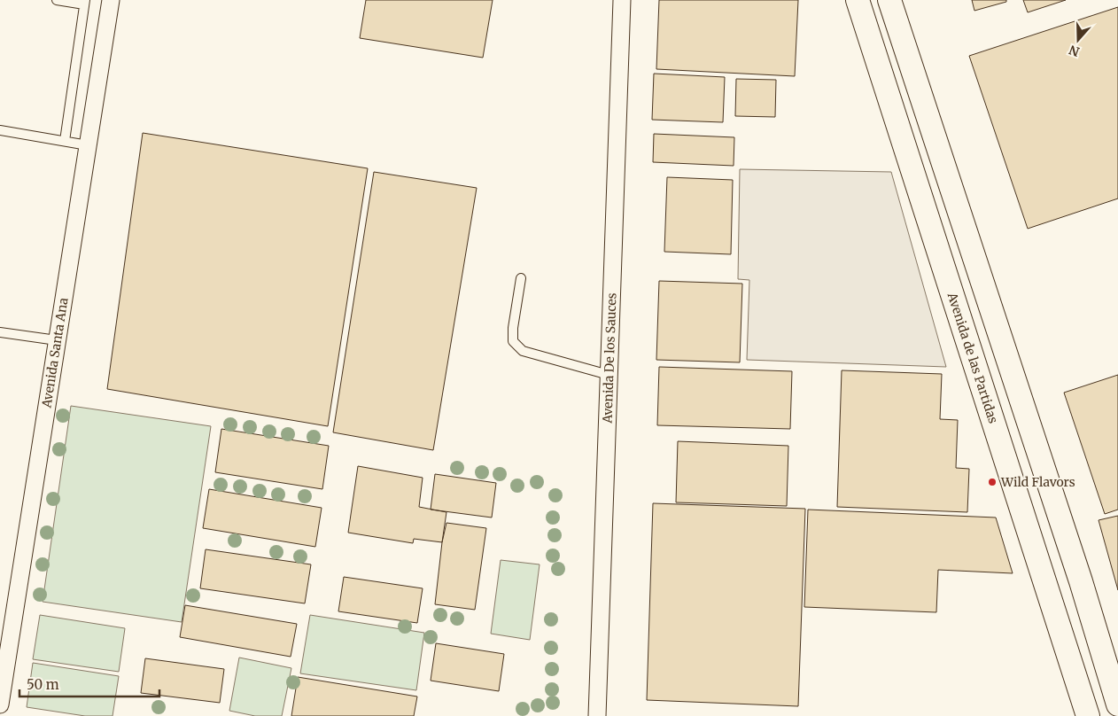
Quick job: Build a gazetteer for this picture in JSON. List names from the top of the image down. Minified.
{"streets":{"main road":["Avenida de las Partidas"],"street":["Avenida Santa Ana","Avenida De los Sauces"]},"places":["Wild Flavors"],"scale_bar":"50 m","north":"bottom"}
